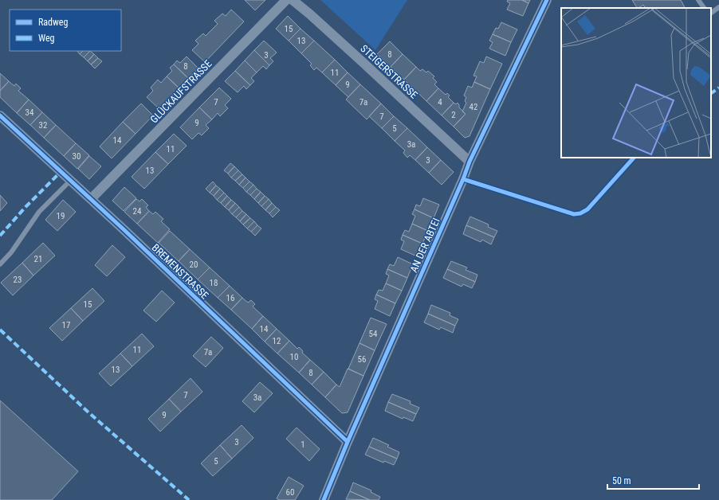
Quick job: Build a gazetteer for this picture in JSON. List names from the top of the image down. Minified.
{"streets":{"street":["STEIGERSTRASSE","GLÜCKAUFSTRASSE","AN DER ABTEI","BREMENSTRASSE"]},"crossings":[["STEIGERSTRASSE","AN DER ABTEI"],["GLÜCKAUFSTRASSE","BREMENSTRASSE"],["AN DER ABTEI","BREMENSTRASSE"]],"house_numbers":["15","13","8","3","8","11","9","7","7a","4","42","34","2","7","9","32","5","14","3a","11","30","3","13","24","19","21","20","23","18","16","15","17","14","54","12","11","7a","10","56","13","8","7","3a","9","3","1","5","60"],"legend":["Radweg","Weg"],"scale_bar":"50 m"}
